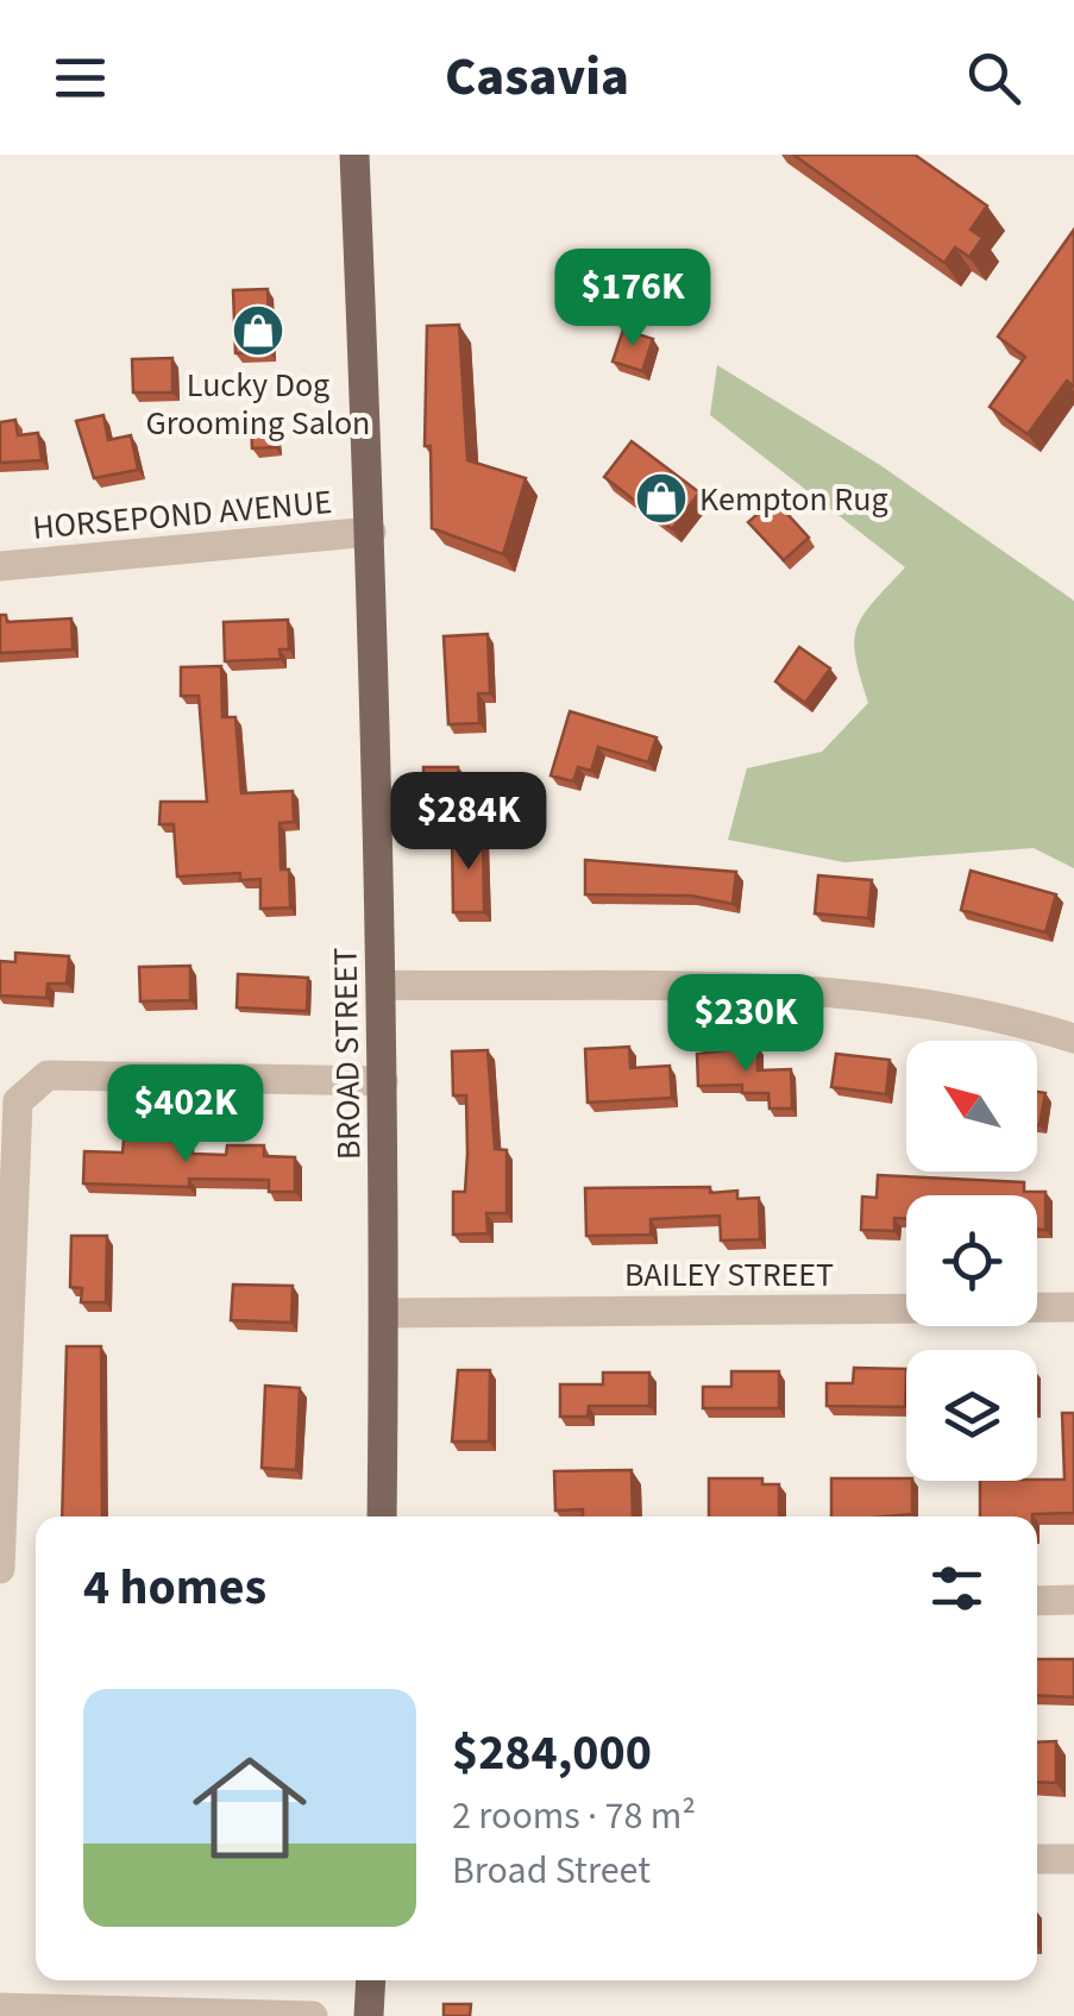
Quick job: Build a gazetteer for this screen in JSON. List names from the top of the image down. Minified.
{"streets":{"main road":["BROAD STREET"],"street":["HORSEPOND AVENUE","BAILEY STREET"]},"crossings":[["HORSEPOND AVENUE","BROAD STREET"],["BROAD STREET","BAILEY STREET"]],"places":{"shop":["Lucky Dog Grooming Salon","Kempton Rug"]},"north":"top left","page":{"header":"Casavia","price":["$176K","$284K","$230K","$402K"],"heading":"4 homes","list":[{"name":"$284,000","note":"2 rooms · 78 m² · Broad Street"}]}}
